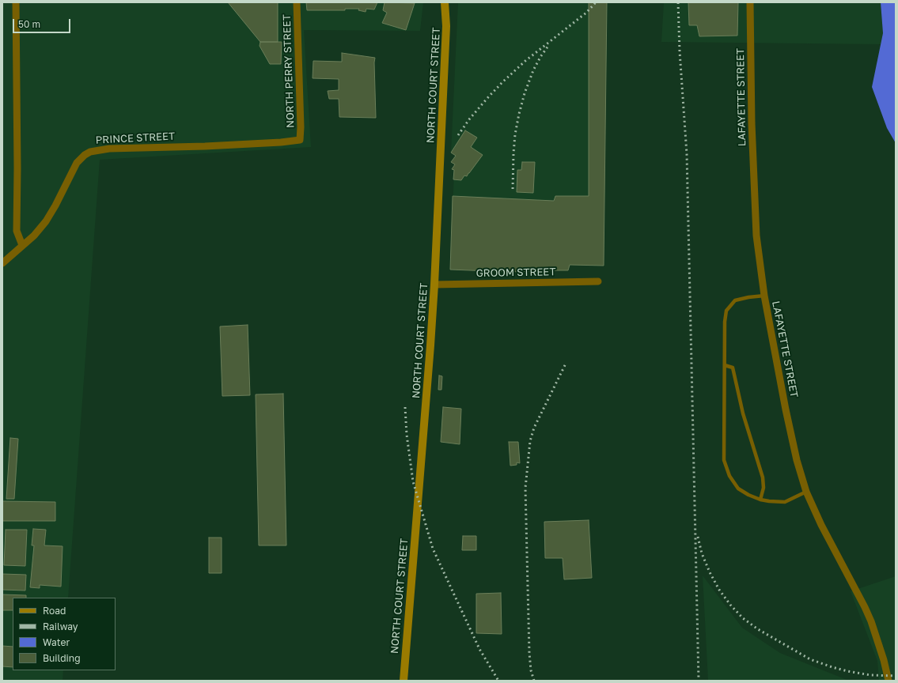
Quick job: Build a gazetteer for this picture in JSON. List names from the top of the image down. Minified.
{"streets":{"main road":["NORTH COURT STREET"],"street":["NORTH PERRY STREET","LAFAYETTE STREET","PRINCE STREET","GROOM STREET"]},"crossings":[["NORTH PERRY STREET","PRINCE STREET"],["NORTH COURT STREET","GROOM STREET"]],"legend":["Road","Railway","Water","Building"],"scale_bar":"50 m"}
